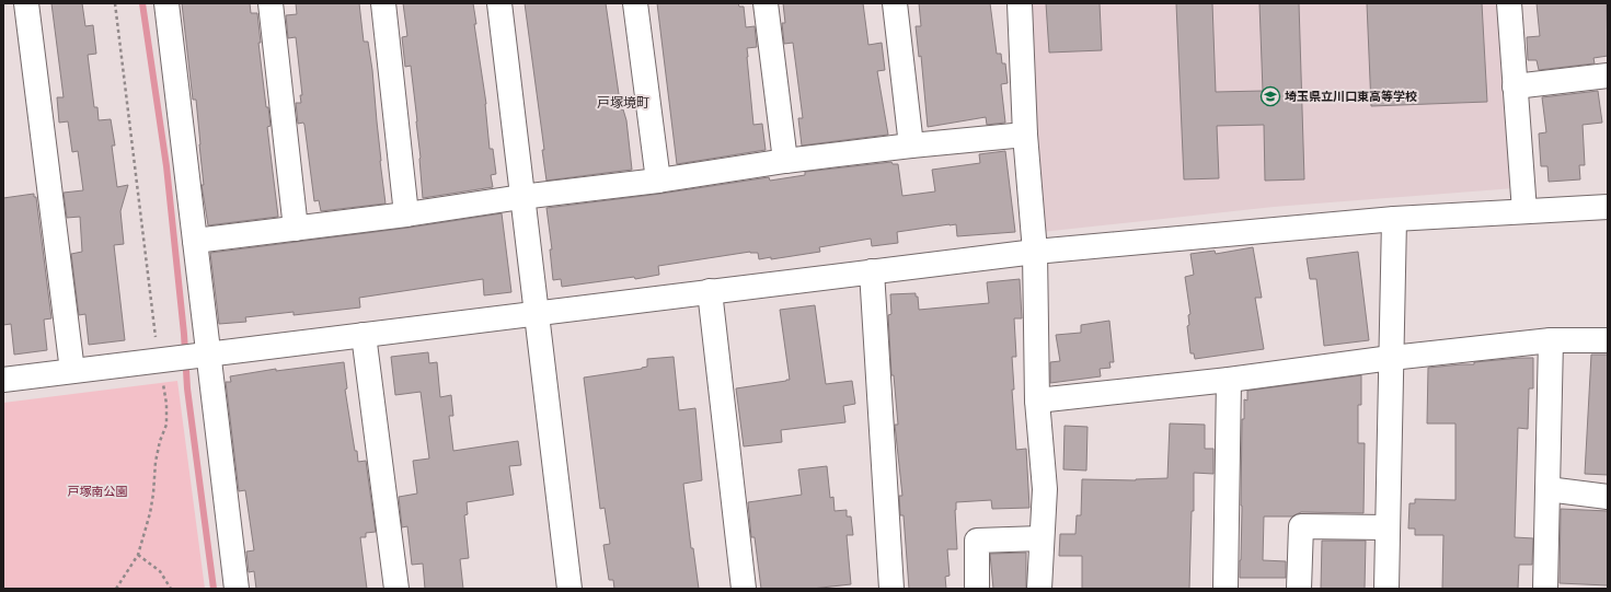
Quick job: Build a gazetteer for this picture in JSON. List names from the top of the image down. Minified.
{"districts":["戸塚境町"],"parks":["戸塚南公園"],"places":{"school or university":["埼玉県立川口東高等学校"]}}
